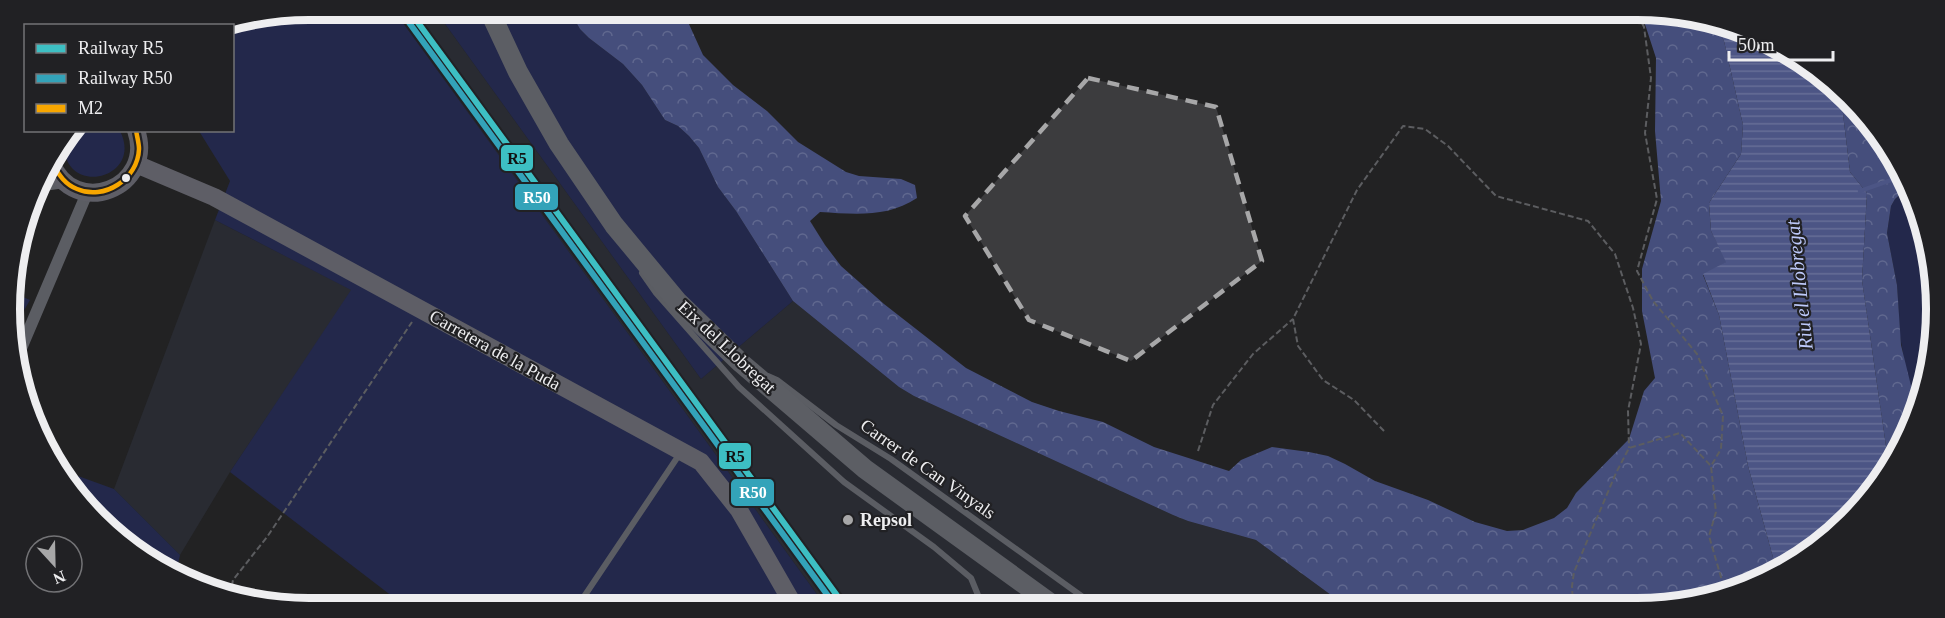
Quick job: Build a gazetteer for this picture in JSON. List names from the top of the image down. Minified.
{"streets":{"main road":["Eix del Llobregat"],"street":["Carretera de la Puda"],"lane":["Carrer de Can Vinyals"]},"crossings":[["Eix del Llobregat","Carrer de Can Vinyals"]],"water":["Riu el Llobregat"],"places":["Repsol"],"lines":["rail line R5","rail line R50","transit line M2"],"legend":["Railway R5","Railway R50","M2"],"scale_bar":"50 m","north":"bottom"}
